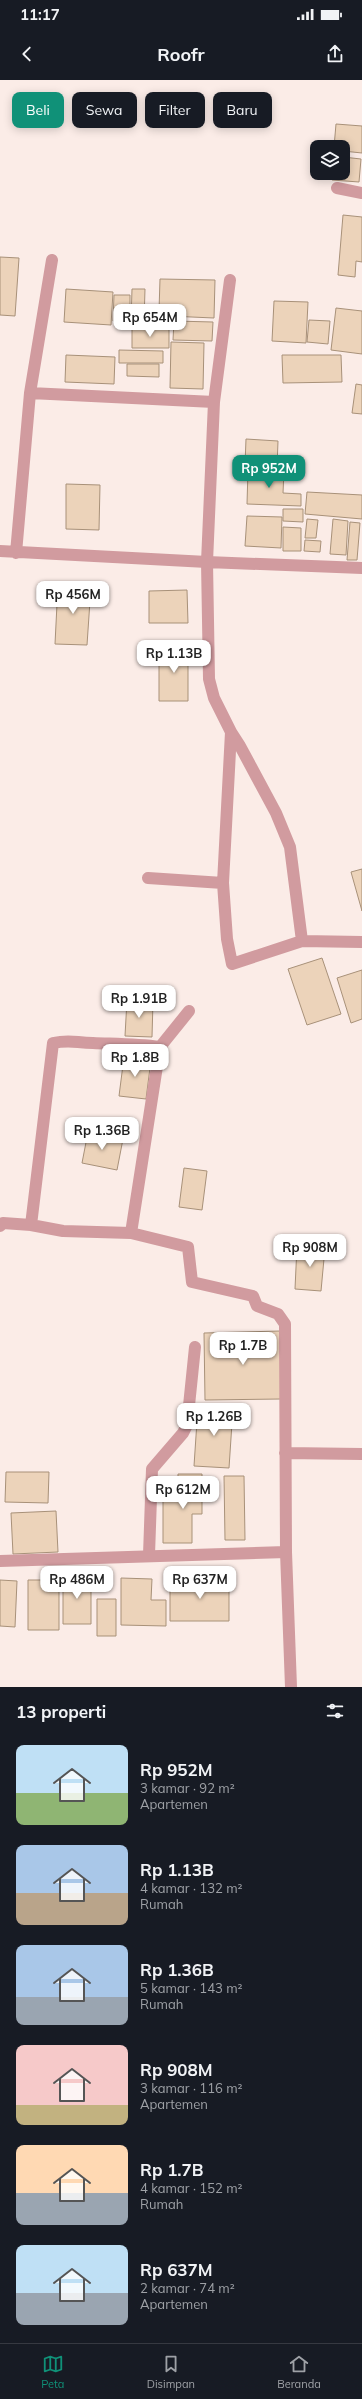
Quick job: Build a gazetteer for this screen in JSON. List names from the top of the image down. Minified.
{"page":{"status":"11:17","header":"Roofr","chip":["Beli","Sewa","Filter","Baru"],"price":["Rp 654M","Rp 952M","Rp 456M","Rp 1.13B","Rp 1.91B","Rp 1.8B","Rp 1.36B","Rp 908M","Rp 1.7B","Rp 1.26B","Rp 612M","Rp 486M","Rp 637M"],"heading":"13 properti","list":[{"name":"Rp 952M","note":"3 kamar · 92 m² · Apartemen"},{"name":"Rp 1.13B","note":"4 kamar · 132 m² · Rumah"},{"name":"Rp 1.36B","note":"5 kamar · 143 m² · Rumah"},{"name":"Rp 908M","note":"3 kamar · 116 m² · Apartemen"},{"name":"Rp 1.7B","note":"4 kamar · 152 m² · Rumah"},{"name":"Rp 637M","note":"2 kamar · 74 m² · Apartemen"}],"tabs":["Peta","Disimpan","Beranda"]}}
